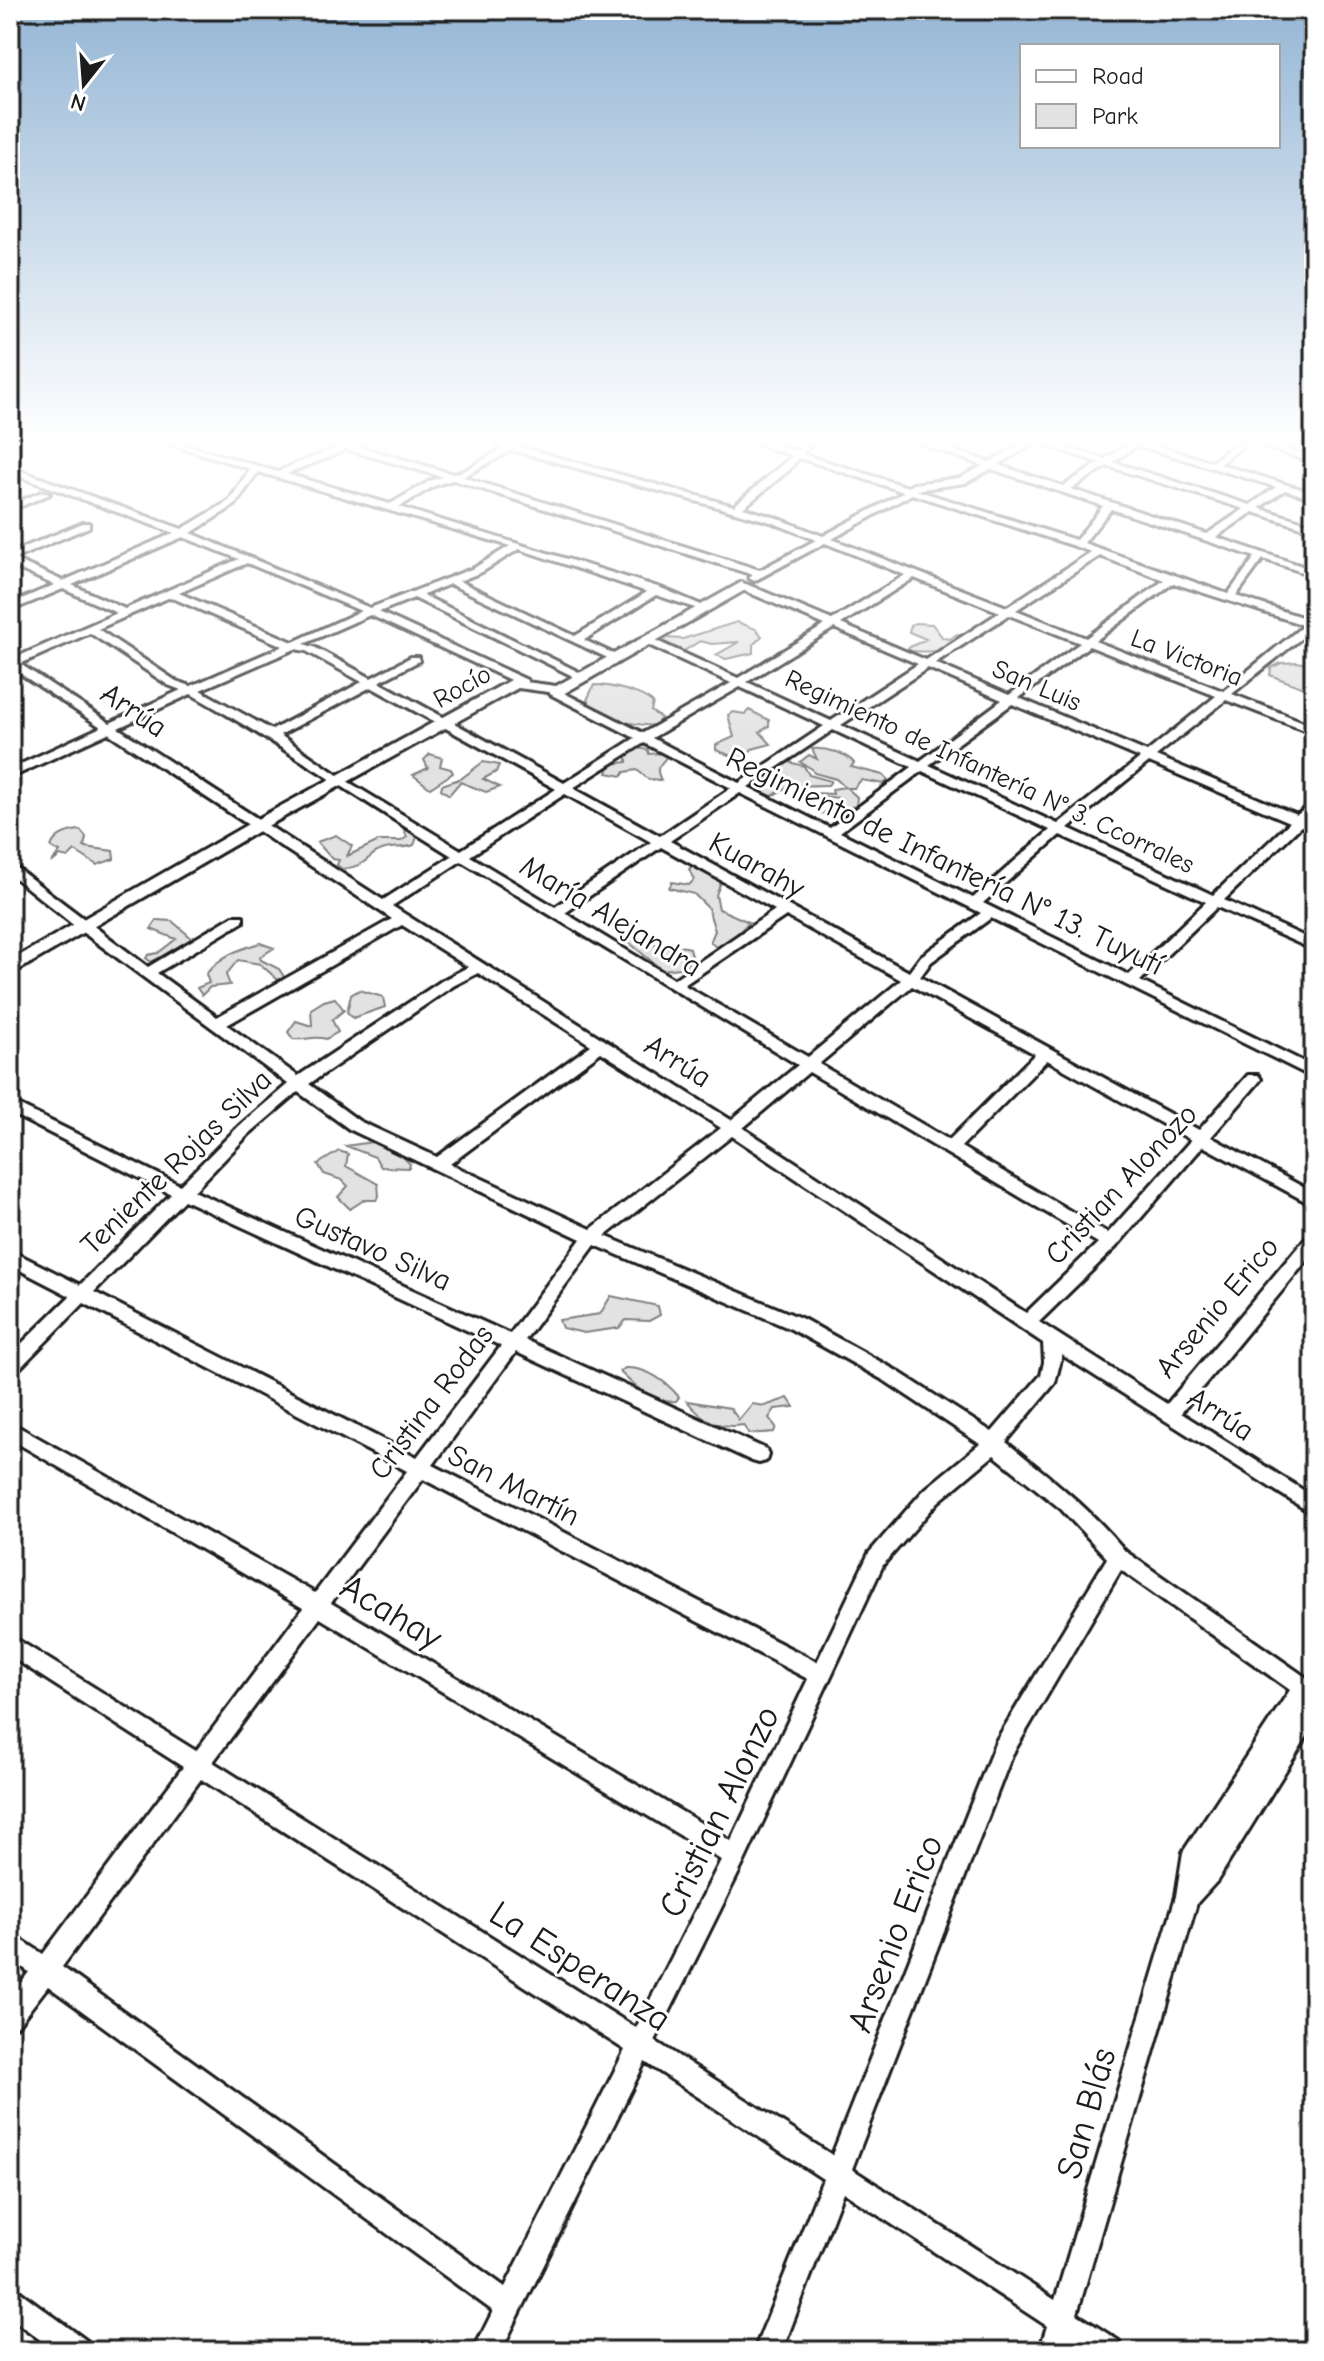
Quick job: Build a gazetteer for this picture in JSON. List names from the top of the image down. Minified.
{"streets":{"main road":["Rocío"],"street":["La Victoria","San Luis","Arrúa","Regimiento de Infantería N° 3. Ccorrales","Regimiento de Infantería N° 13. Tuyutí","Kuarahy","María Alejandra","Teniente Rojas Silva","Cristian Alonozo","Gustavo Silva","Arsenio Erico","Cristina Rodas","San Martín","Acahay","Cristian Alonzo","La Esperanza","San Blás"]},"crossings":[["Rocío","Arrúa"],["Rocío","Regimiento de Infantería N° 13. Tuyutí"],["Rocío","Kuarahy"],["Rocío","María Alejandra"],["Arrúa","Teniente Rojas Silva"],["Arrúa","Cristian Alonozo"],["Arrúa","Arsenio Erico"],["Arrúa","Cristina Rodas"],["Arrúa","Cristian Alonzo"],["Regimiento de Infantería N° 13. Tuyutí","Cristina Rodas"],["Kuarahy","Cristian Alonozo"],["Kuarahy","Cristina Rodas"],["María Alejandra","Cristian Alonozo"],["María Alejandra","Cristina Rodas"],["Teniente Rojas Silva","Gustavo Silva"],["Teniente Rojas Silva","San Martín"],["Gustavo Silva","Cristina Rodas"],["Arsenio Erico","La Esperanza"],["Cristina Rodas","San Martín"],["Cristina Rodas","Acahay"],["Cristina Rodas","La Esperanza"],["San Martín","Cristian Alonzo"],["Acahay","Cristian Alonzo"],["Cristian Alonzo","La Esperanza"],["La Esperanza","San Blás"]],"legend":["Road","Park"],"north":"bottom"}
